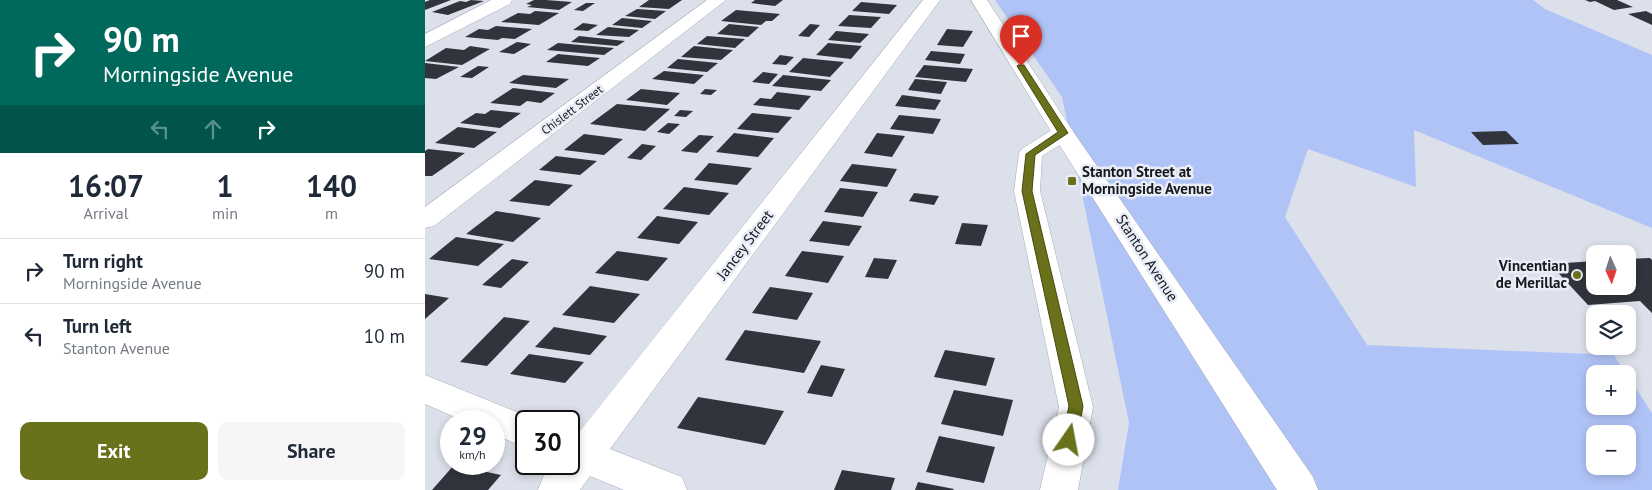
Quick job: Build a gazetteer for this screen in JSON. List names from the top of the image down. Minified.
{"streets":{"street":["Chislett Street","Jancey Street","Stanton Avenue"]},"places":{"transit":["Stanton Street at Morningside Avenue"],"other":["Vincentian de Merillac"]},"north":"bottom","page":{"turn":["90 m","Morningside Avenue"],"eta":["16:07","Arrival","1","min","140","m"],"list":[{"name":"Turn right","note":"Morningside Avenue","value":"90 m"},{"name":"Turn left","note":"Stanton Avenue","value":"10 m"}],"map_buttons":["+","−"],"speed":"29 km/h","limit":"30","buttons":["Exit","Share"]}}
